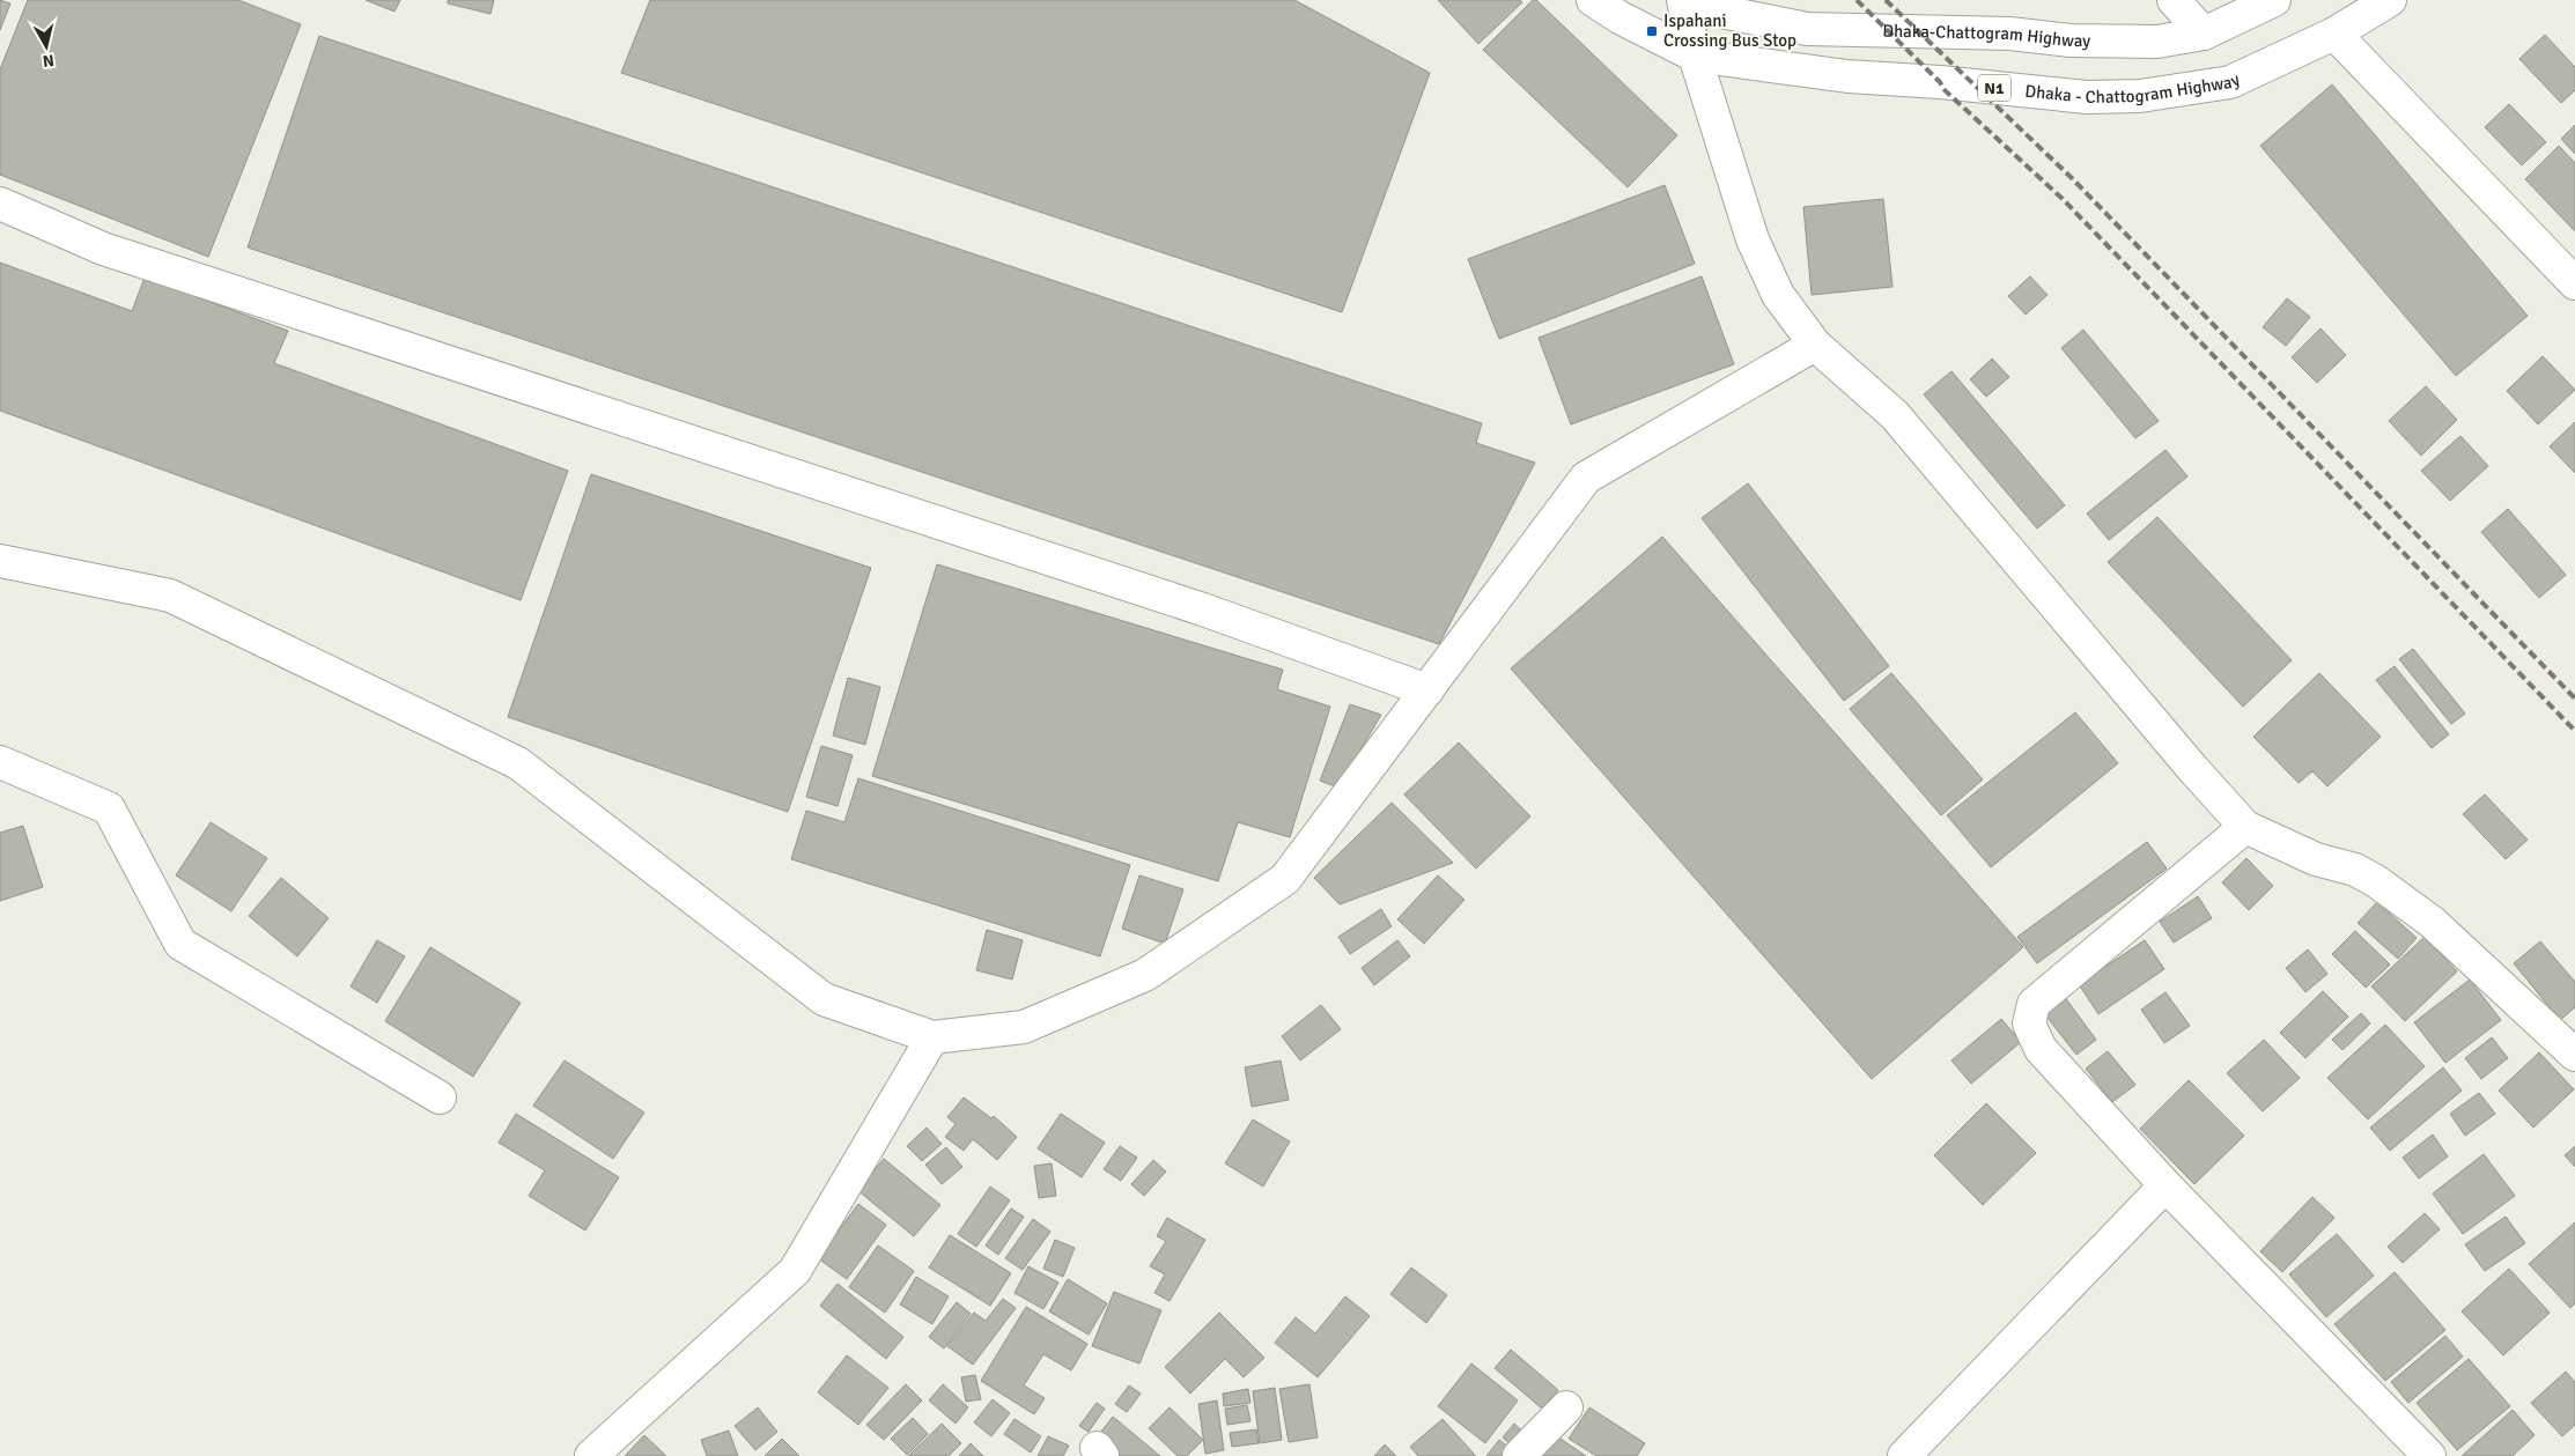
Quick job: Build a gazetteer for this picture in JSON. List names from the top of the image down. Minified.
{"streets":{"main road":["Dhaka-Chattogram Highway","Dhaka - Chattogram Highway","N1"]},"places":{"transit":["Ispahani Crossing Bus Stop"]},"north":"bottom"}
